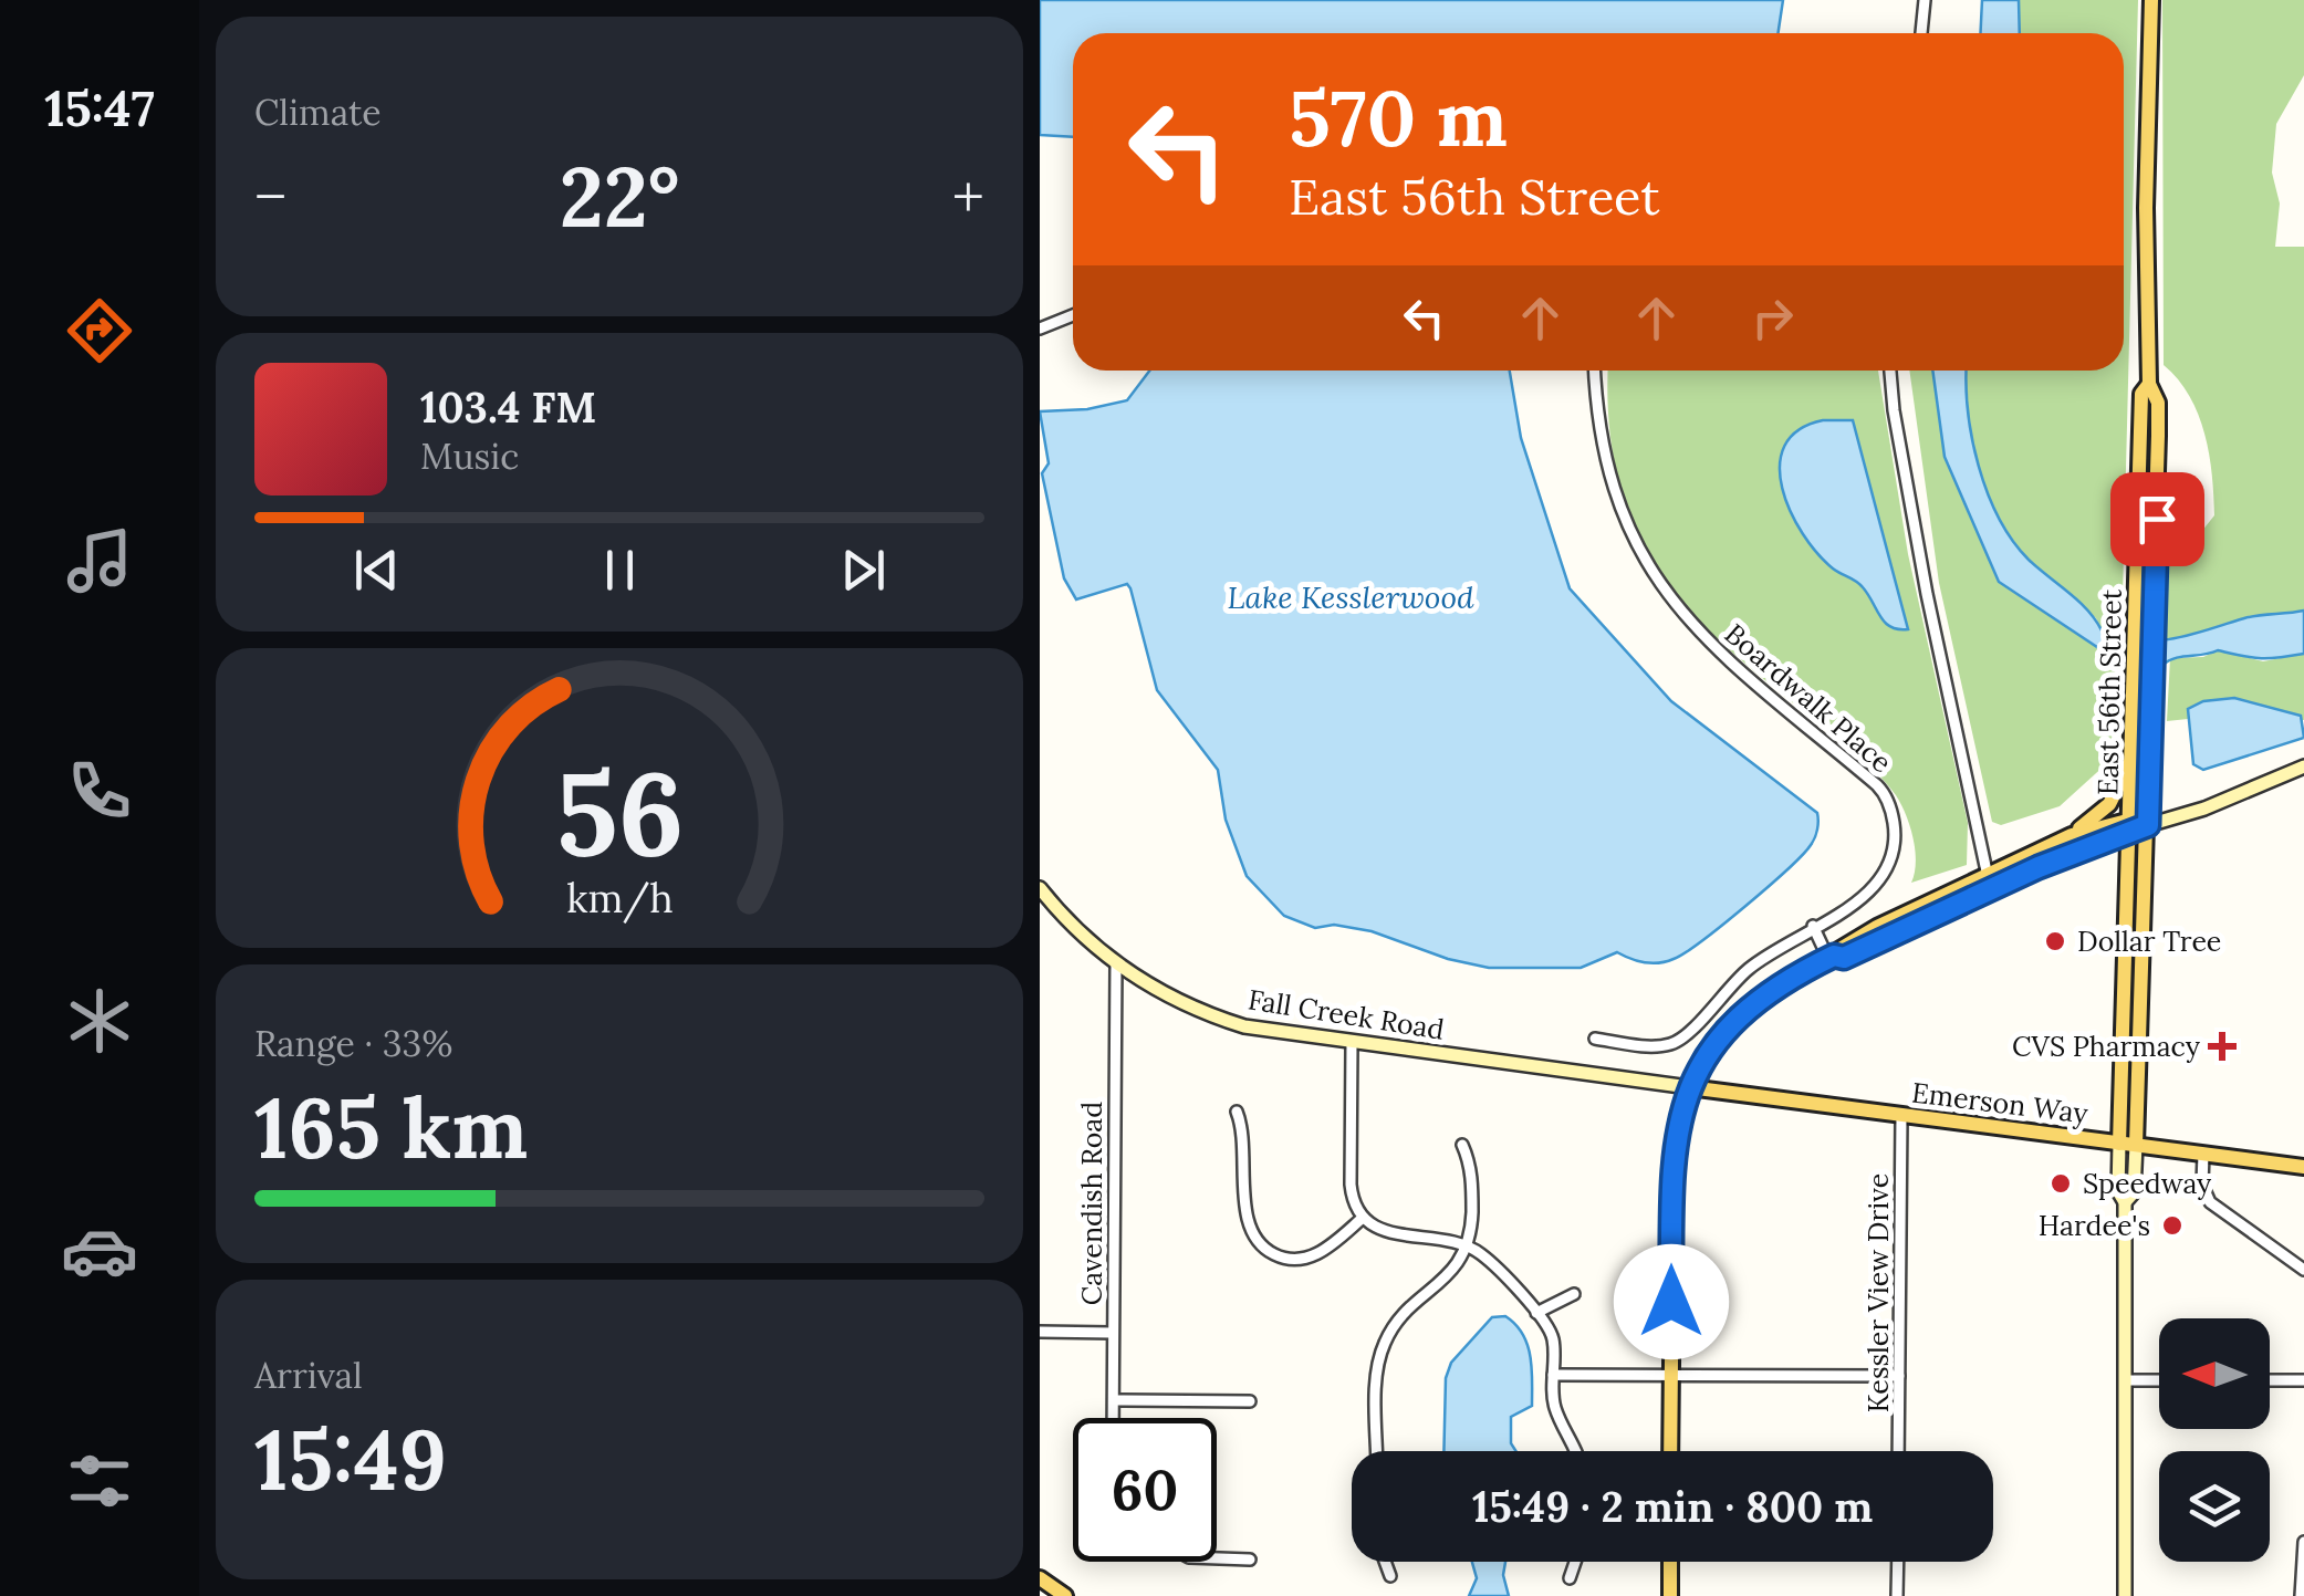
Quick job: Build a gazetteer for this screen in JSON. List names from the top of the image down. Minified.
{"streets":{"main road":["East 56th Street","Fall Creek Road","Emerson Way"],"street":["Boardwalk Place","Cavendish Road","Kessler View Drive"]},"crossings":[["East 56th Street","Emerson Way"],["Fall Creek Road","Emerson Way"],["Fall Creek Road","Cavendish Road"],["Emerson Way","Kessler View Drive"]],"water":["Lake Kesslerwood"],"places":{"other":["Dollar Tree","Speedway","Hardee's"],"health":["CVS Pharmacy"]},"north":"left","page":{"tabs":"15:47","tile":["Climate",["Range · 33%","165 km"],["Arrival","15:49"]],"turn":["570 m","East 56th Street"],"heat":["−","22°","+"],"song":["103.4 FM","Music"],"limit":"60","trip":"15:49 · 2 min · 800 m","gauge":["56","km/h"]}}
